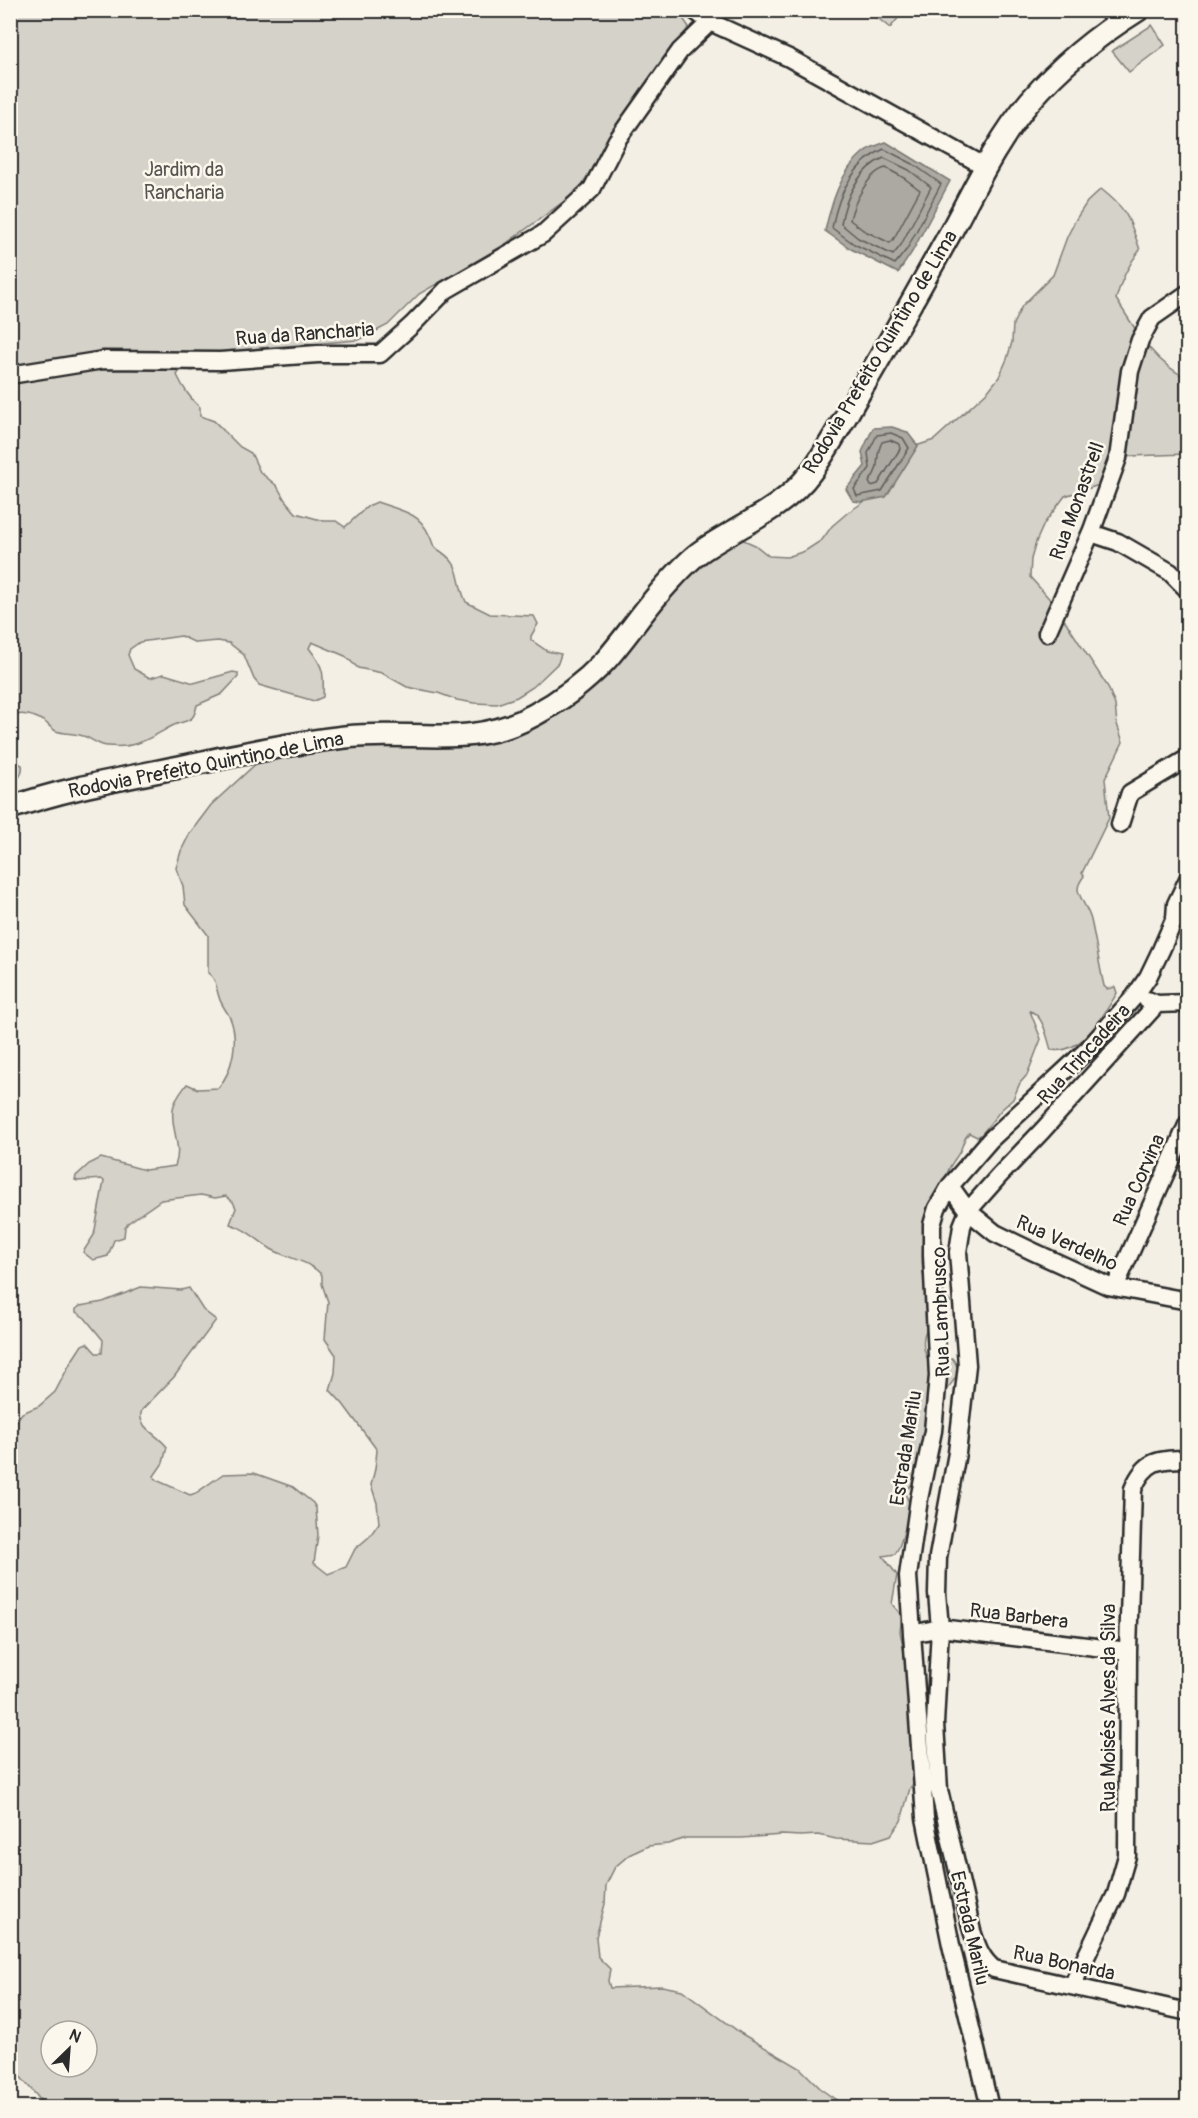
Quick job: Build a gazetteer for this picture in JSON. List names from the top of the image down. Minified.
{"streets":{"main road":["Rodovia Prefeito Quintino de Lima"],"street":["Rua da Rancharia","Rua Monastrell","Rua Trincadeira","Rua Corvina","Rua Verdelho","Rua Lambrusco","Estrada Marilu","Rua Barbera","Rua Moisés Alves da Silva","Rua Bonarda"]},"crossings":[["Rua Trincadeira","Rua Lambrusco"],["Rua Corvina","Rua Verdelho"],["Rua Verdelho","Rua Lambrusco"],["Rua Verdelho","Estrada Marilu"],["Rua Lambrusco","Rua Barbera"],["Rua Lambrusco","Rua Bonarda"],["Estrada Marilu","Rua Barbera"],["Rua Barbera","Rua Moisés Alves da Silva"],["Rua Barbera","Rua Bonarda"],["Rua Moisés Alves da Silva","Rua Bonarda"]],"parks":["Jardim da Rancharia"],"north":"top right"}
